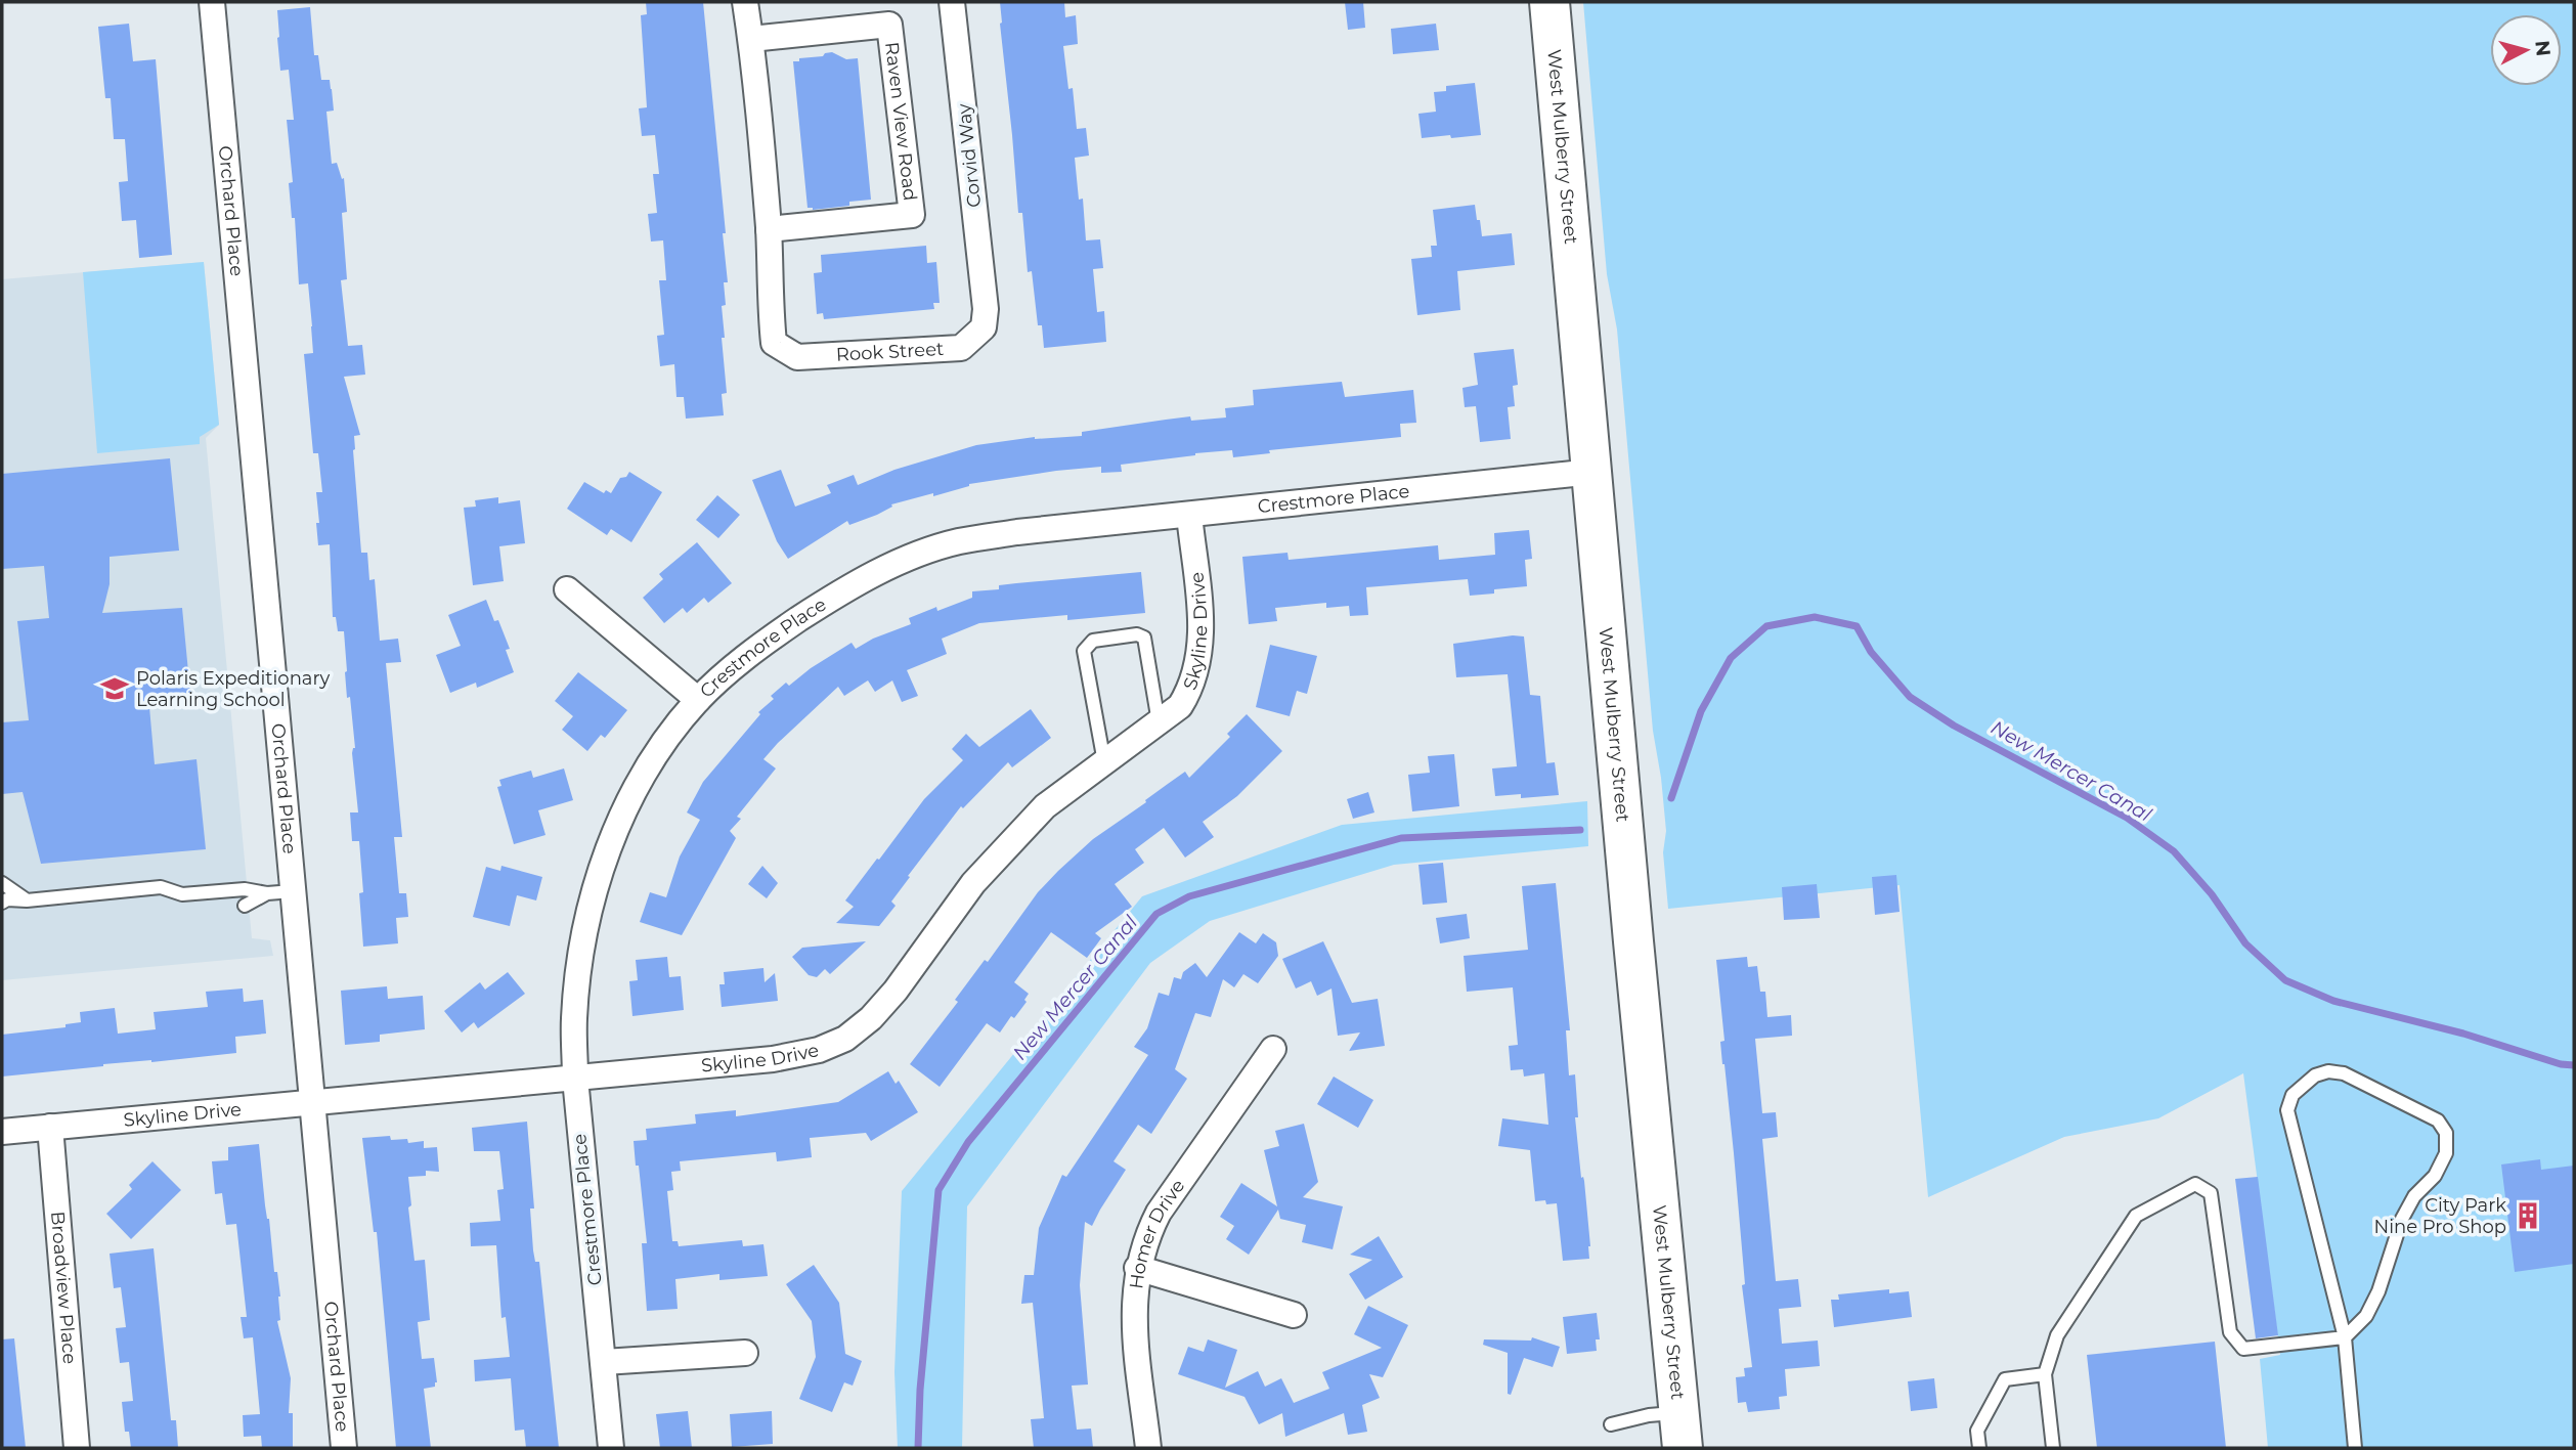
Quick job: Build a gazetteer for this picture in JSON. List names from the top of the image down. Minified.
{"streets":{"main road":["West Mulberry Street"],"street":["Raven View Road","Corvid Way","Orchard Place","Rook Street","Crestmore Place","Skyline Drive","Homer Drive","Broadview Place"]},"crossings":[["Raven View Road","Rook Street"],["West Mulberry Street","Crestmore Place"],["Corvid Way","Rook Street"],["Orchard Place","Skyline Drive"],["Crestmore Place","Skyline Drive"],["Skyline Drive","Broadview Place"]],"water":["New Mercer Canal"],"places":{"school or university":["Polaris Expeditionary Learning School"],"building":["City Park Nine Pro Shop"]},"north":"right"}
